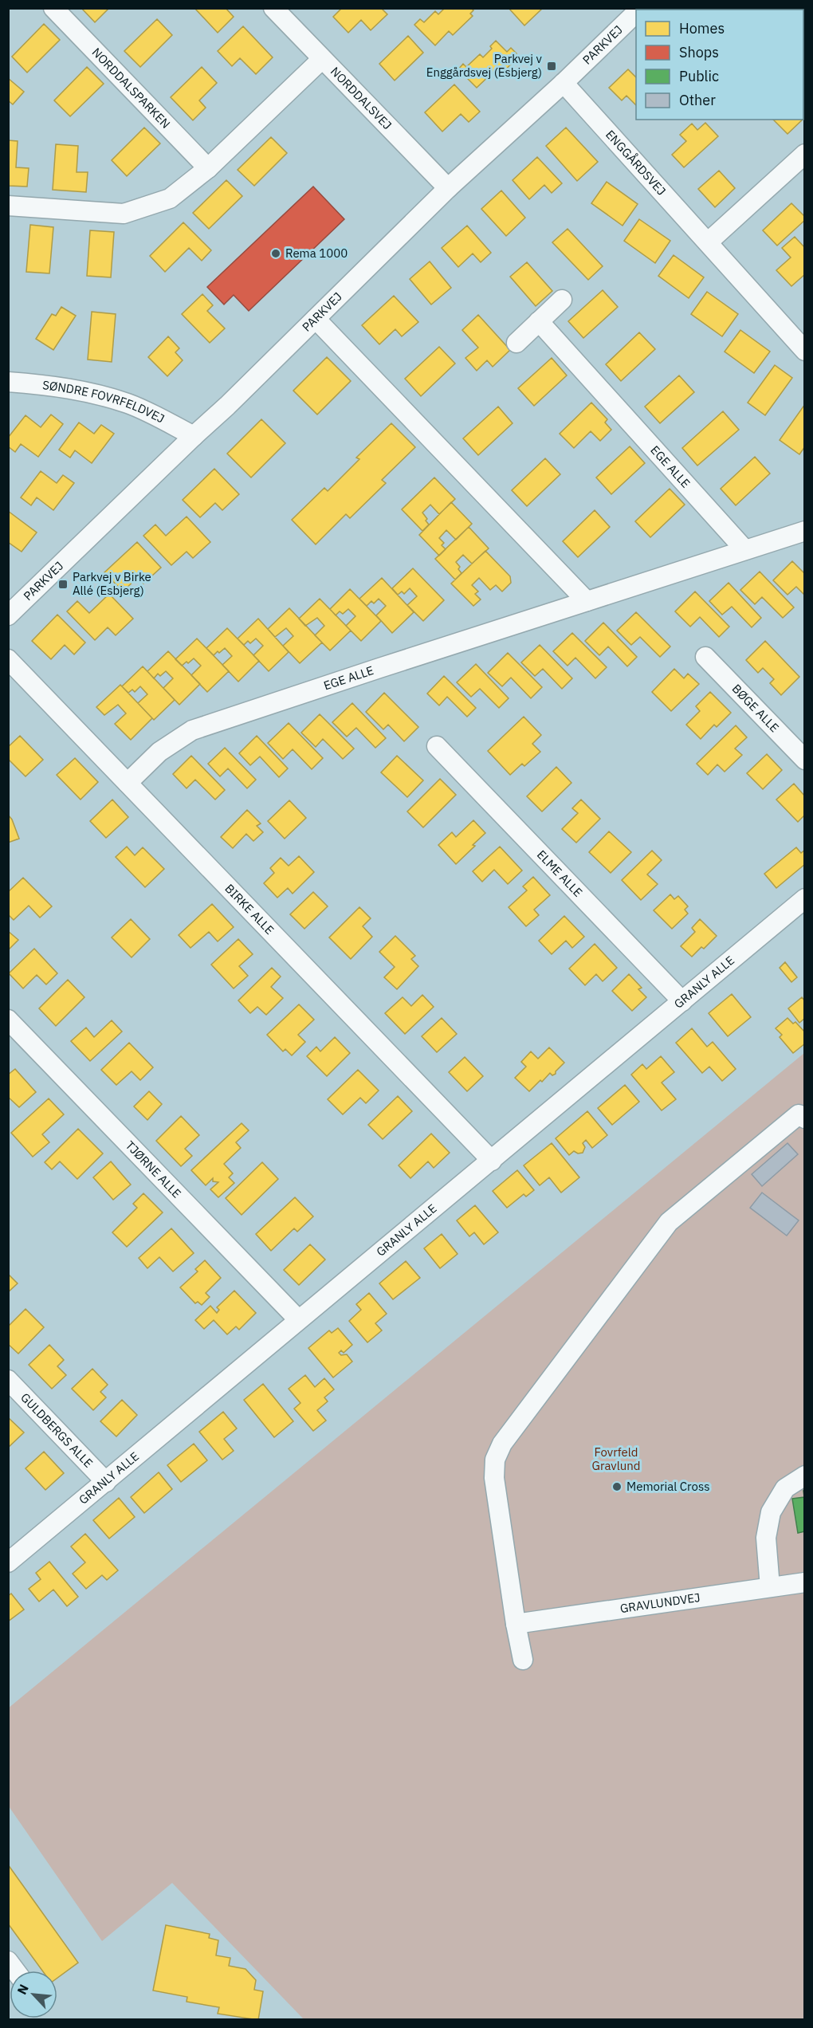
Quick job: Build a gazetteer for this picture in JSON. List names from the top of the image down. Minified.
{"streets":{"street":["PARKVEJ","NORDDALSPARKEN","NORDDALSVEJ","ENGGÅRDSVEJ","SØNDRE FOVRFELDVEJ","EGE ALLE","BØGE ALLE","ELME ALLE","BIRKE ALLE","GRANLY ALLE","TJØRNE ALLE","GULDBERGS ALLE","GRAVLUNDVEJ"]},"crossings":[["PARKVEJ","NORDDALSVEJ"],["PARKVEJ","ENGGÅRDSVEJ"],["PARKVEJ","SØNDRE FOVRFELDVEJ"],["EGE ALLE","BIRKE ALLE"],["ELME ALLE","GRANLY ALLE"],["BIRKE ALLE","GRANLY ALLE"],["GRANLY ALLE","TJØRNE ALLE"],["GRANLY ALLE","GULDBERGS ALLE"]],"parks":["Fovrfeld Gravlund"],"places":{"transit":["Parkvej v Enggårdsvej (Esbjerg)","Parkvej v Birke Allé (Esbjerg)"],"other":["Rema 1000","Memorial Cross"]},"legend":["Homes","Shops","Public","Other"],"north":"top left"}
